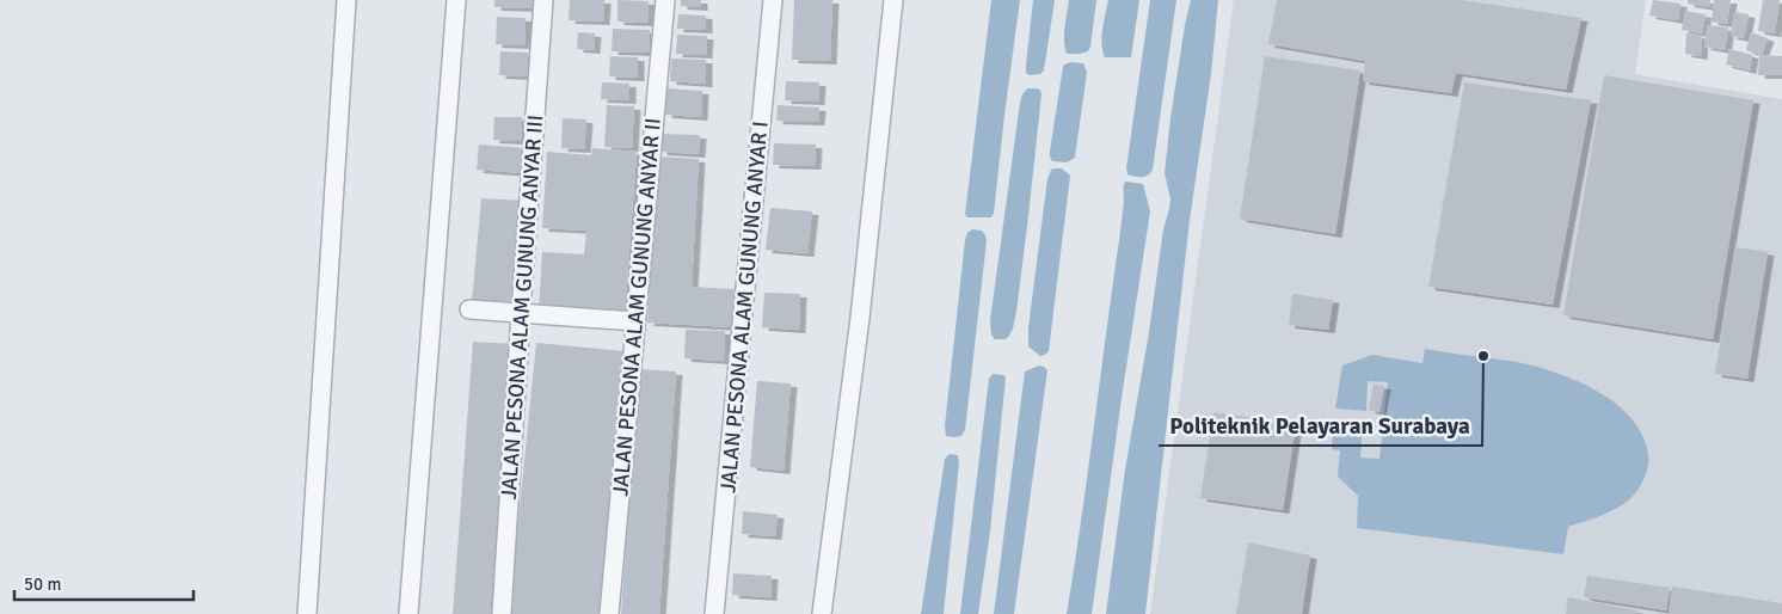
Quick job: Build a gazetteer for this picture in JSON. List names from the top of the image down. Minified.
{"streets":{"street":["JALAN PESONA ALAM GUNUNG ANYAR III","JALAN PESONA ALAM GUNUNG ANYAR II","JALAN PESONA ALAM GUNUNG ANYAR I"]},"places":["Politeknik Pelayaran Surabaya"],"scale_bar":"50 m"}
